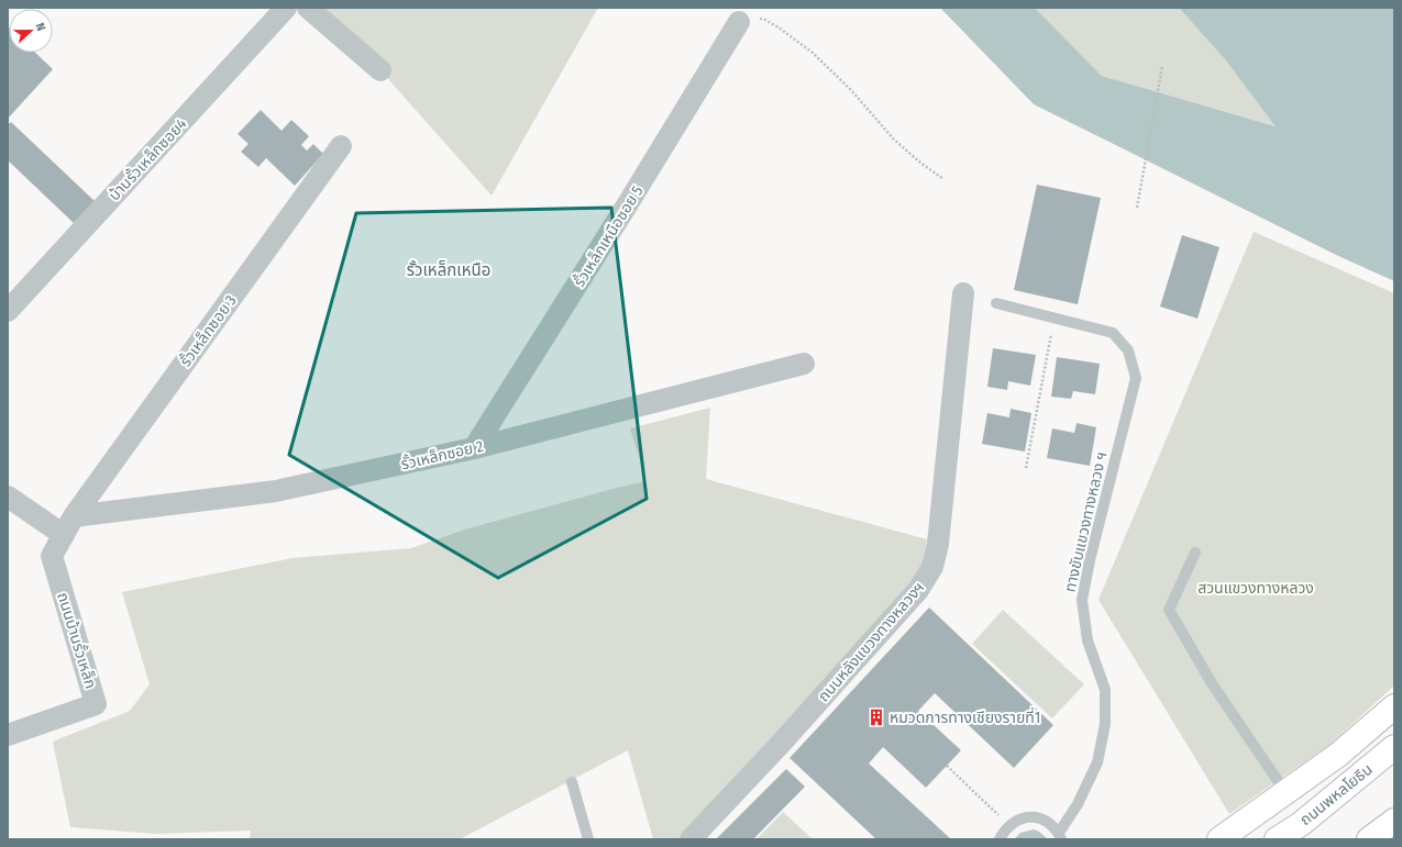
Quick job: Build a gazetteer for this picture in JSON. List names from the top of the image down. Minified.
{"streets":{"main road":["ถนนพหลโยธิน"],"street":["บ้านรั้วเหล็กซอย4","รั้วเหล็กเหนือซอย 5","รั้วเหล็กซอย 3","รั้วเหล็กซอย 2","ถนนบ้านรั้วเหล็ก","ถนนหลังแขวงทางหลวงฯ"],"lane":["ทางขับแขวงทางหลวง ฯ"]},"crossings":[["รั้วเหล็กเหนือซอย 5","รั้วเหล็กซอย 2"],["รั้วเหล็กซอย 3","รั้วเหล็กซอย 2"],["รั้วเหล็กซอย 3","ถนนบ้านรั้วเหล็ก"],["รั้วเหล็กซอย 2","ถนนบ้านรั้วเหล็ก"]],"districts":["รั้วเหล็กเหนือ"],"parks":["สวนแขวงทางหลวง"],"places":{"building":["หมวดการทางเชียงรายที่1"]},"north":"right"}
